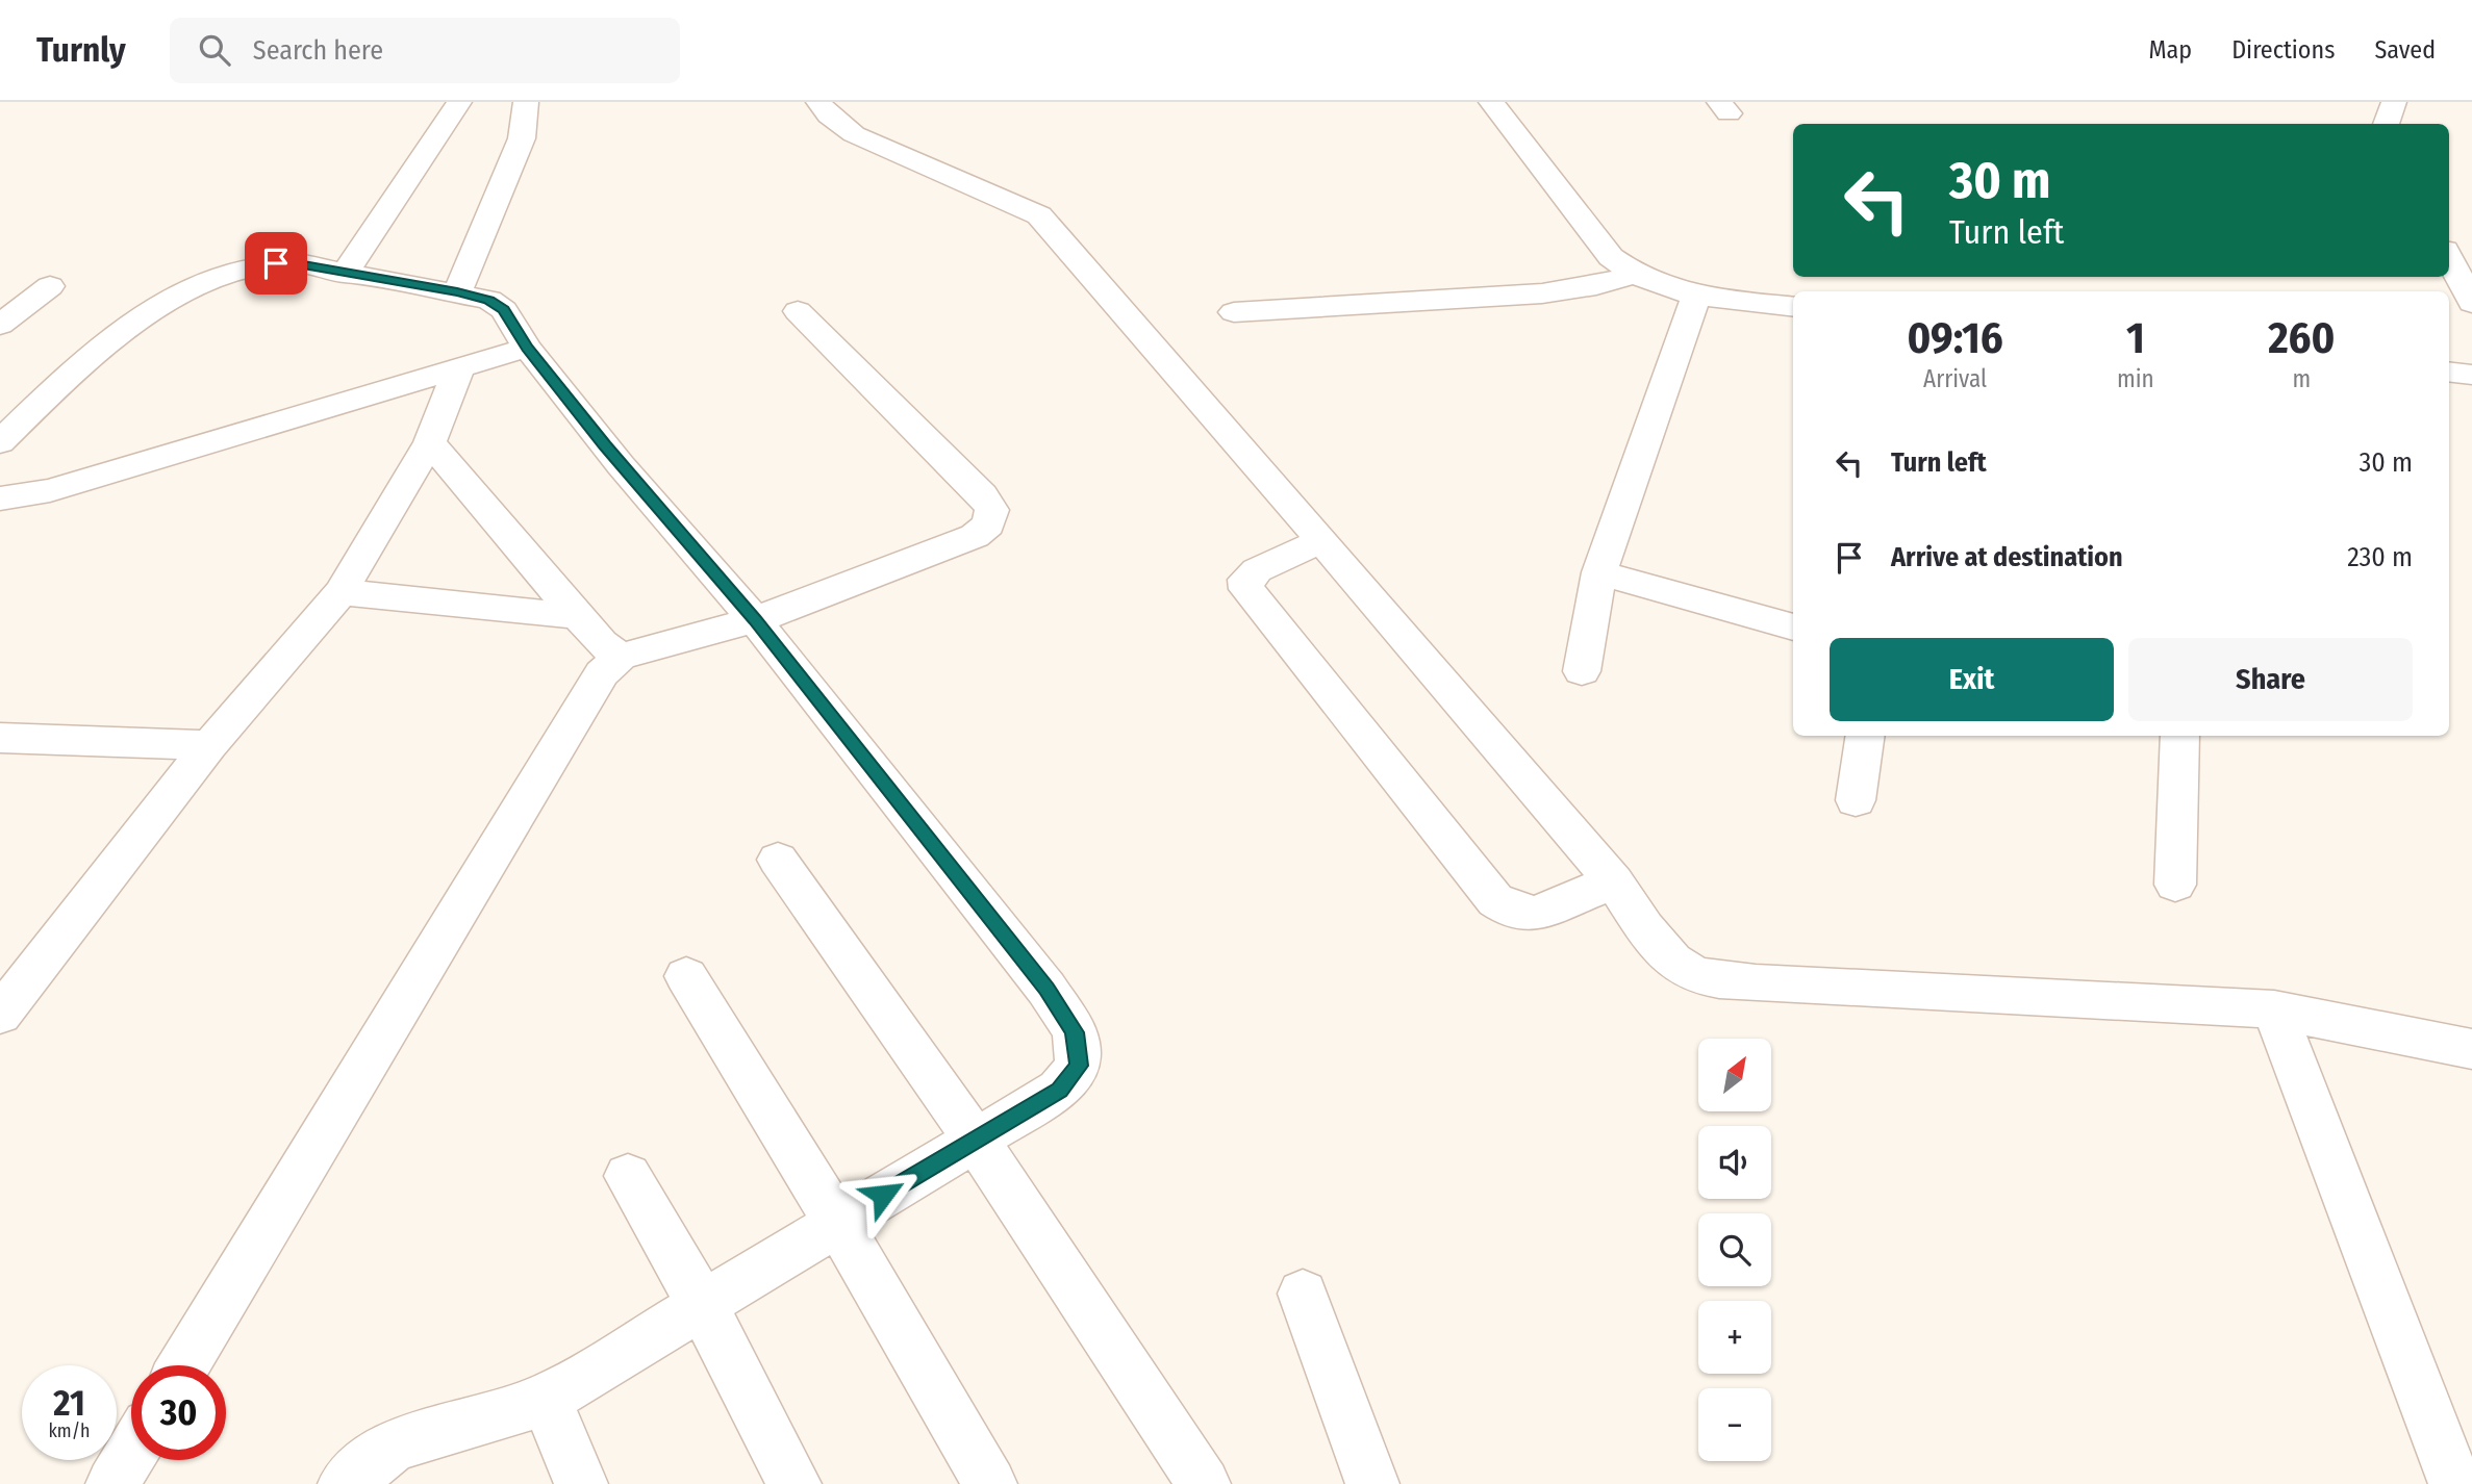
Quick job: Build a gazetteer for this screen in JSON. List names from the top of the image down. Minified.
{"north":"top right","page":{"header":"Turnly","search":"Search here","nav":["Map","Directions","Saved"],"turn":["30 m","Turn left"],"eta":["09:16","Arrival","1","min","260","m"],"list":[{"name":"Turn left","value":"30 m"},{"name":"Arrive at destination","value":"230 m"}],"buttons":["Exit","Share"],"map_buttons":["+","−"],"speed":"21 km/h","limit":"30"}}
